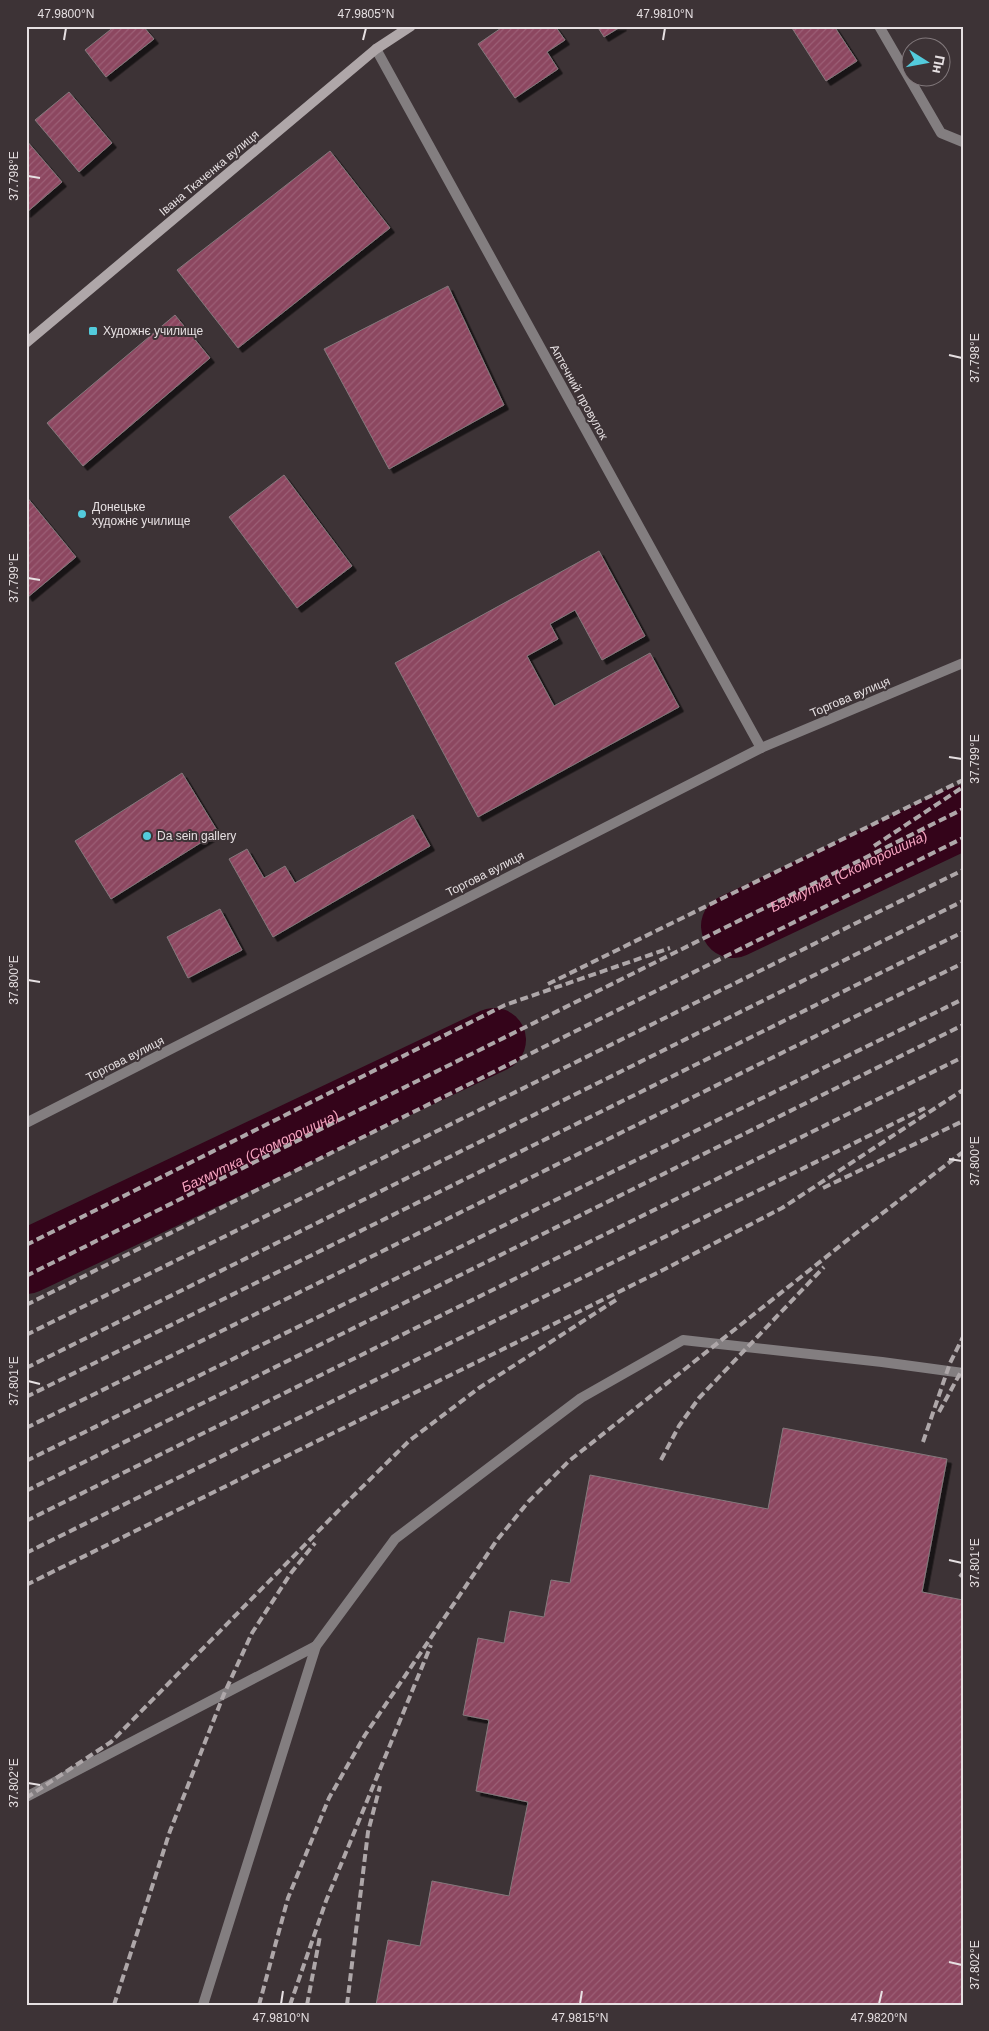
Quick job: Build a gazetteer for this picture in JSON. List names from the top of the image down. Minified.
{"streets":{"main road":["Івана Ткаченка вулиця"],"street":["Аптечний провулок","Торгова вулиця"]},"crossings":[["Івана Ткаченка вулиця","Аптечний провулок"],["Аптечний провулок","Торгова вулиця"]],"water":["Бахмутка (Скоморошина)"],"places":{"transit":["Художнє училище"],"other":["Донецьке художнє училище","Da sein gallery"]},"north":"right","coordinates":["47.9800°N","47.9805°N","47.9810°N","37.798°E","37.799°E","37.800°E","37.801°E","37.802°E","47.9815°N","47.9820°N"]}
